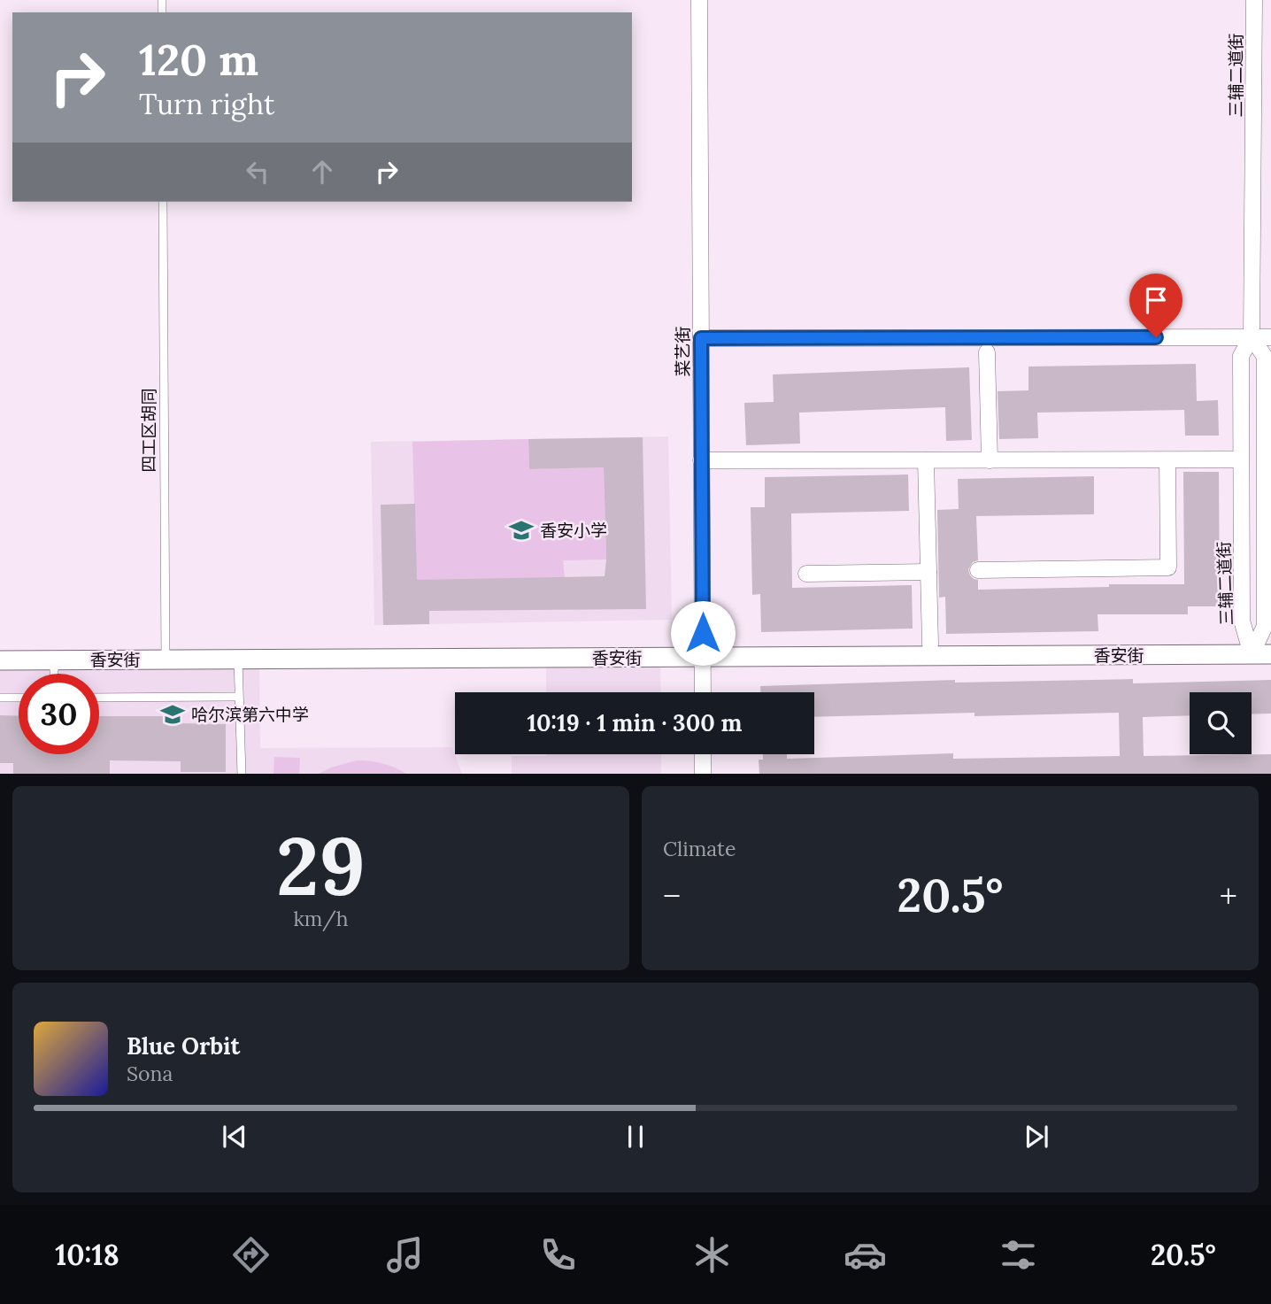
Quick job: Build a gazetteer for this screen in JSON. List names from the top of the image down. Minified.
{"streets":{"street":["三辅二道街","菜艺街","香安街"],"lane":["四工区胡同"]},"crossings":[["三辅二道街","香安街"],["菜艺街","香安街"],["四工区胡同","香安街"]],"places":{"school or university":["香安小学","哈尔滨第六中学"]},"page":{"turn":["120 m","Turn right"],"limit":"30","trip":"10:19 · 1 min · 300 m","tile":[["29","km/h"],"Climate"],"heat":["−","20.5°","+"],"song":["Blue Orbit","Sona"],"tabs":["10:18","20.5°"]}}
